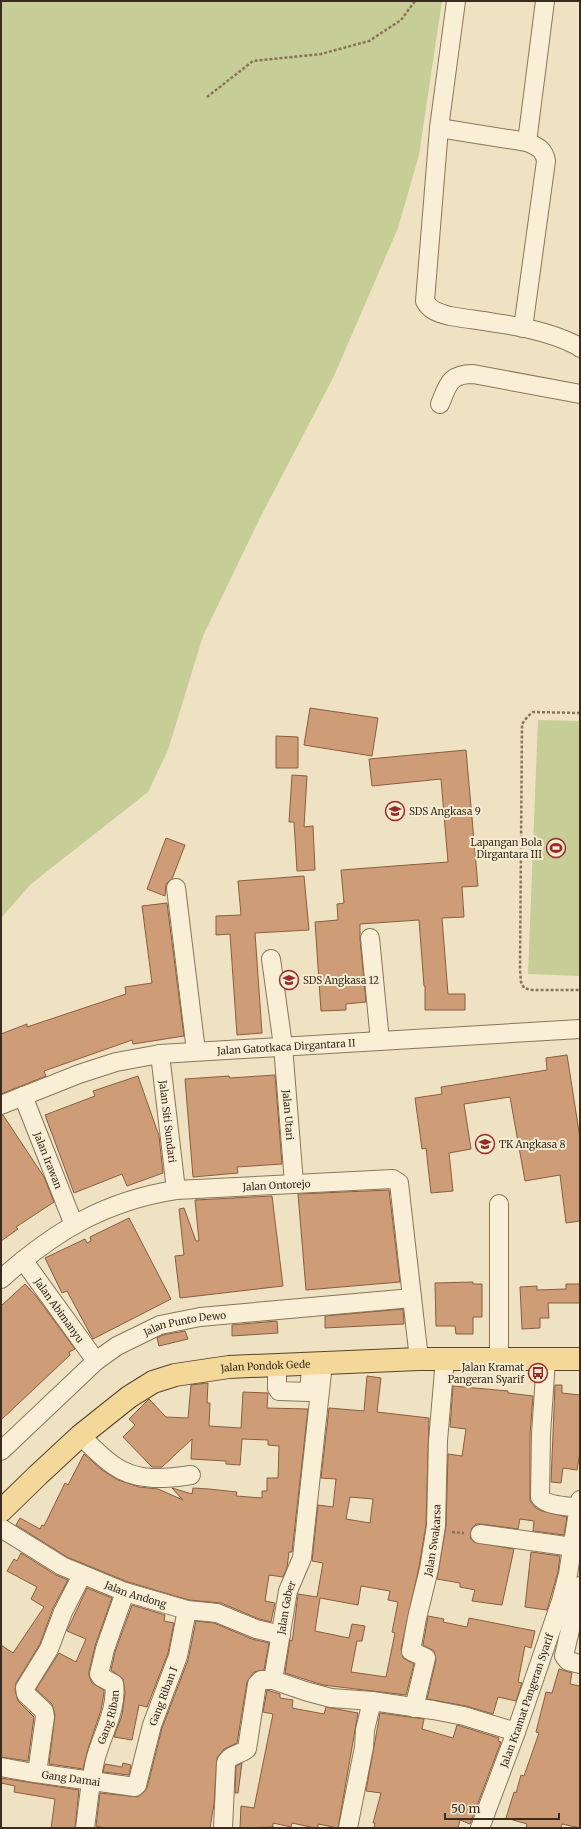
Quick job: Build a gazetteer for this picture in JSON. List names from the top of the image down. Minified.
{"streets":{"main road":["Jalan Pondok Gede"],"street":["Jalan Gatotkaca Dirgantara II","Jalan Utari","Jalan Siti Sundari","Jalan Irawan","Jalan Ontorejo","Jalan Abimanyu","Jalan Punto Dewo","Jalan Swakarsa","Jalan Andong","Jalan Gaber","Gang Riban I","Jalan Kramat Pangeran Syarif","Gang Riban","Gang Damai"]},"crossings":[["Jalan Gatotkaca Dirgantara II","Jalan Utari"],["Jalan Gatotkaca Dirgantara II","Jalan Siti Sundari"],["Jalan Gatotkaca Dirgantara II","Jalan Irawan"],["Jalan Utari","Jalan Ontorejo"],["Jalan Siti Sundari","Jalan Ontorejo"],["Jalan Irawan","Jalan Ontorejo"],["Jalan Ontorejo","Jalan Abimanyu"],["Jalan Ontorejo","Jalan Punto Dewo"],["Jalan Ontorejo","Jalan Pondok Gede"],["Jalan Abimanyu","Jalan Punto Dewo"],["Jalan Pondok Gede","Jalan Swakarsa"],["Jalan Pondok Gede","Jalan Gaber"],["Jalan Andong","Jalan Gaber"],["Jalan Andong","Gang Riban I"],["Jalan Andong","Gang Riban"],["Gang Riban I","Gang Damai"],["Gang Riban","Gang Damai"]],"places":{"school or university":["SDS Angkasa 9","SDS Angkasa 12","TK Angkasa 8"],"sports":["Lapangan Bola Dirgantara III"],"bus stop":["Jalan Kramat Pangeran Syarif"]},"scale_bar":"50 m"}
